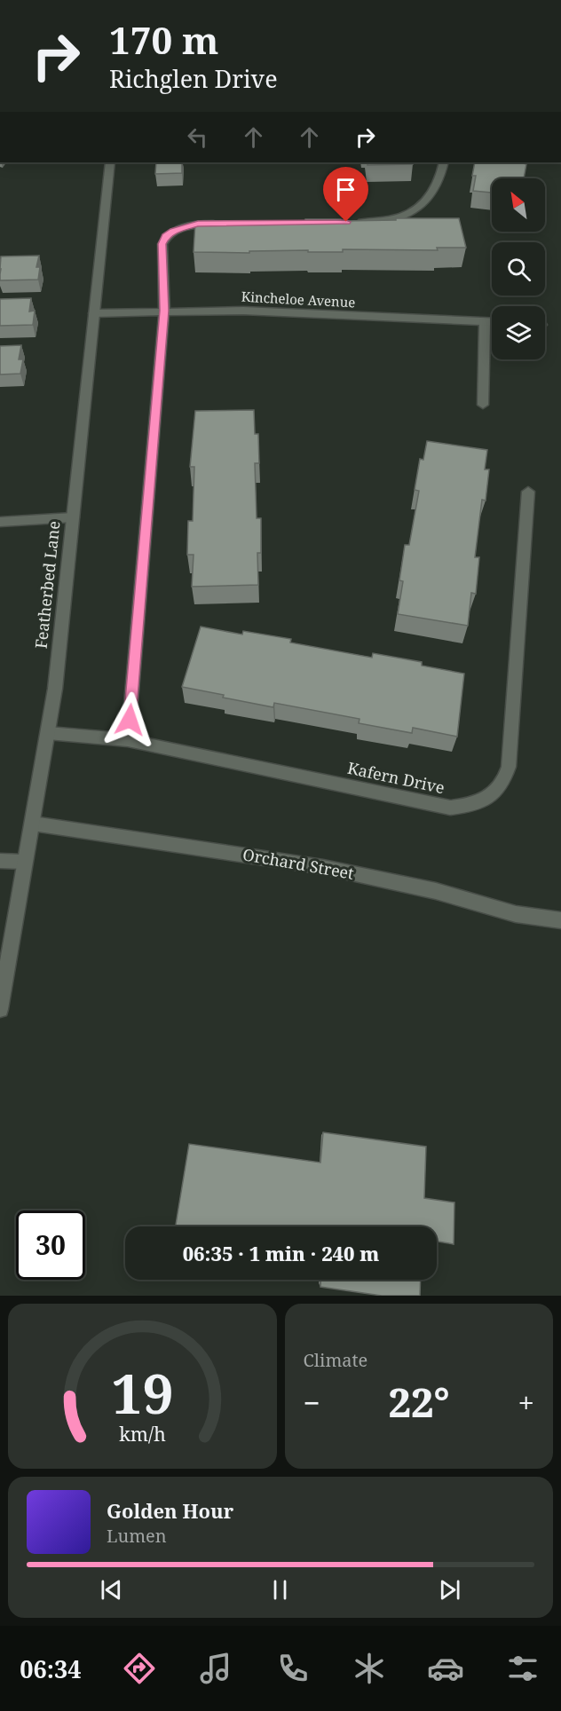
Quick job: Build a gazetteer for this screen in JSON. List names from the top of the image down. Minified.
{"streets":{"street":["Kincheloe Avenue","Featherbed Lane","Kafern Drive","Orchard Street"]},"crossings":[["Kincheloe Avenue","Featherbed Lane"],["Featherbed Lane","Kafern Drive"],["Featherbed Lane","Orchard Street"]],"north":"top left","page":{"turn":["170 m","Richglen Drive"],"limit":"30","trip":"06:35 · 1 min · 240 m","tile":"Climate","heat":["−","22°","+"],"song":["Golden Hour","Lumen"],"tabs":"06:34","gauge":["19","km/h"]}}
